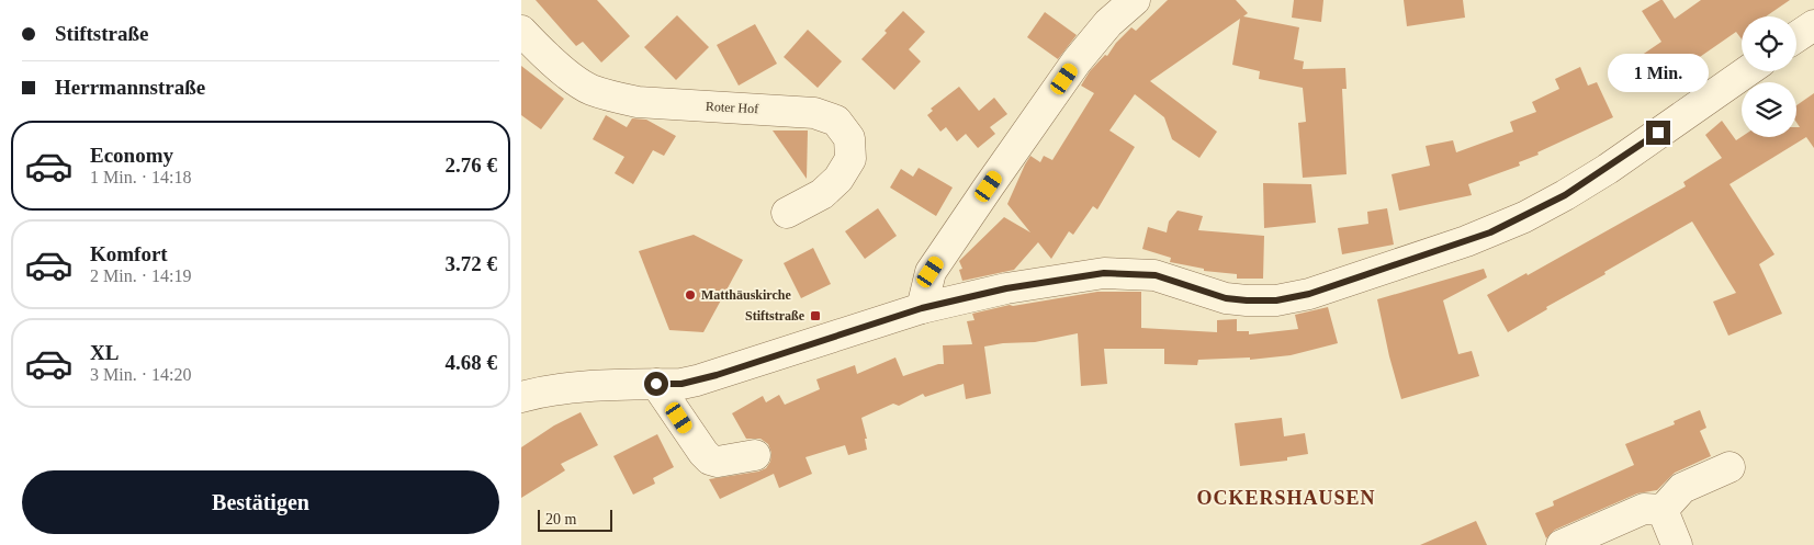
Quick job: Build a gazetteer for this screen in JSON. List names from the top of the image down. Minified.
{"streets":{"street":["Roter Hof"]},"districts":["OCKERSHAUSEN"],"places":{"other":["Matthäuskirche"],"transit":["Stiftstraße"]},"scale_bar":"20 m","page":{"banner":["Stiftstraße","Herrmannstraße"],"bubble":"1 Min.","list":[{"name":"Economy","note":"1 Min. · 14:18","value":"2.76 €"},{"name":"Komfort","note":"2 Min. · 14:19","value":"3.72 €"},{"name":"XL","note":"3 Min. · 14:20","value":"4.68 €"}],"buttons":"Bestätigen","scale":"20 m"}}
